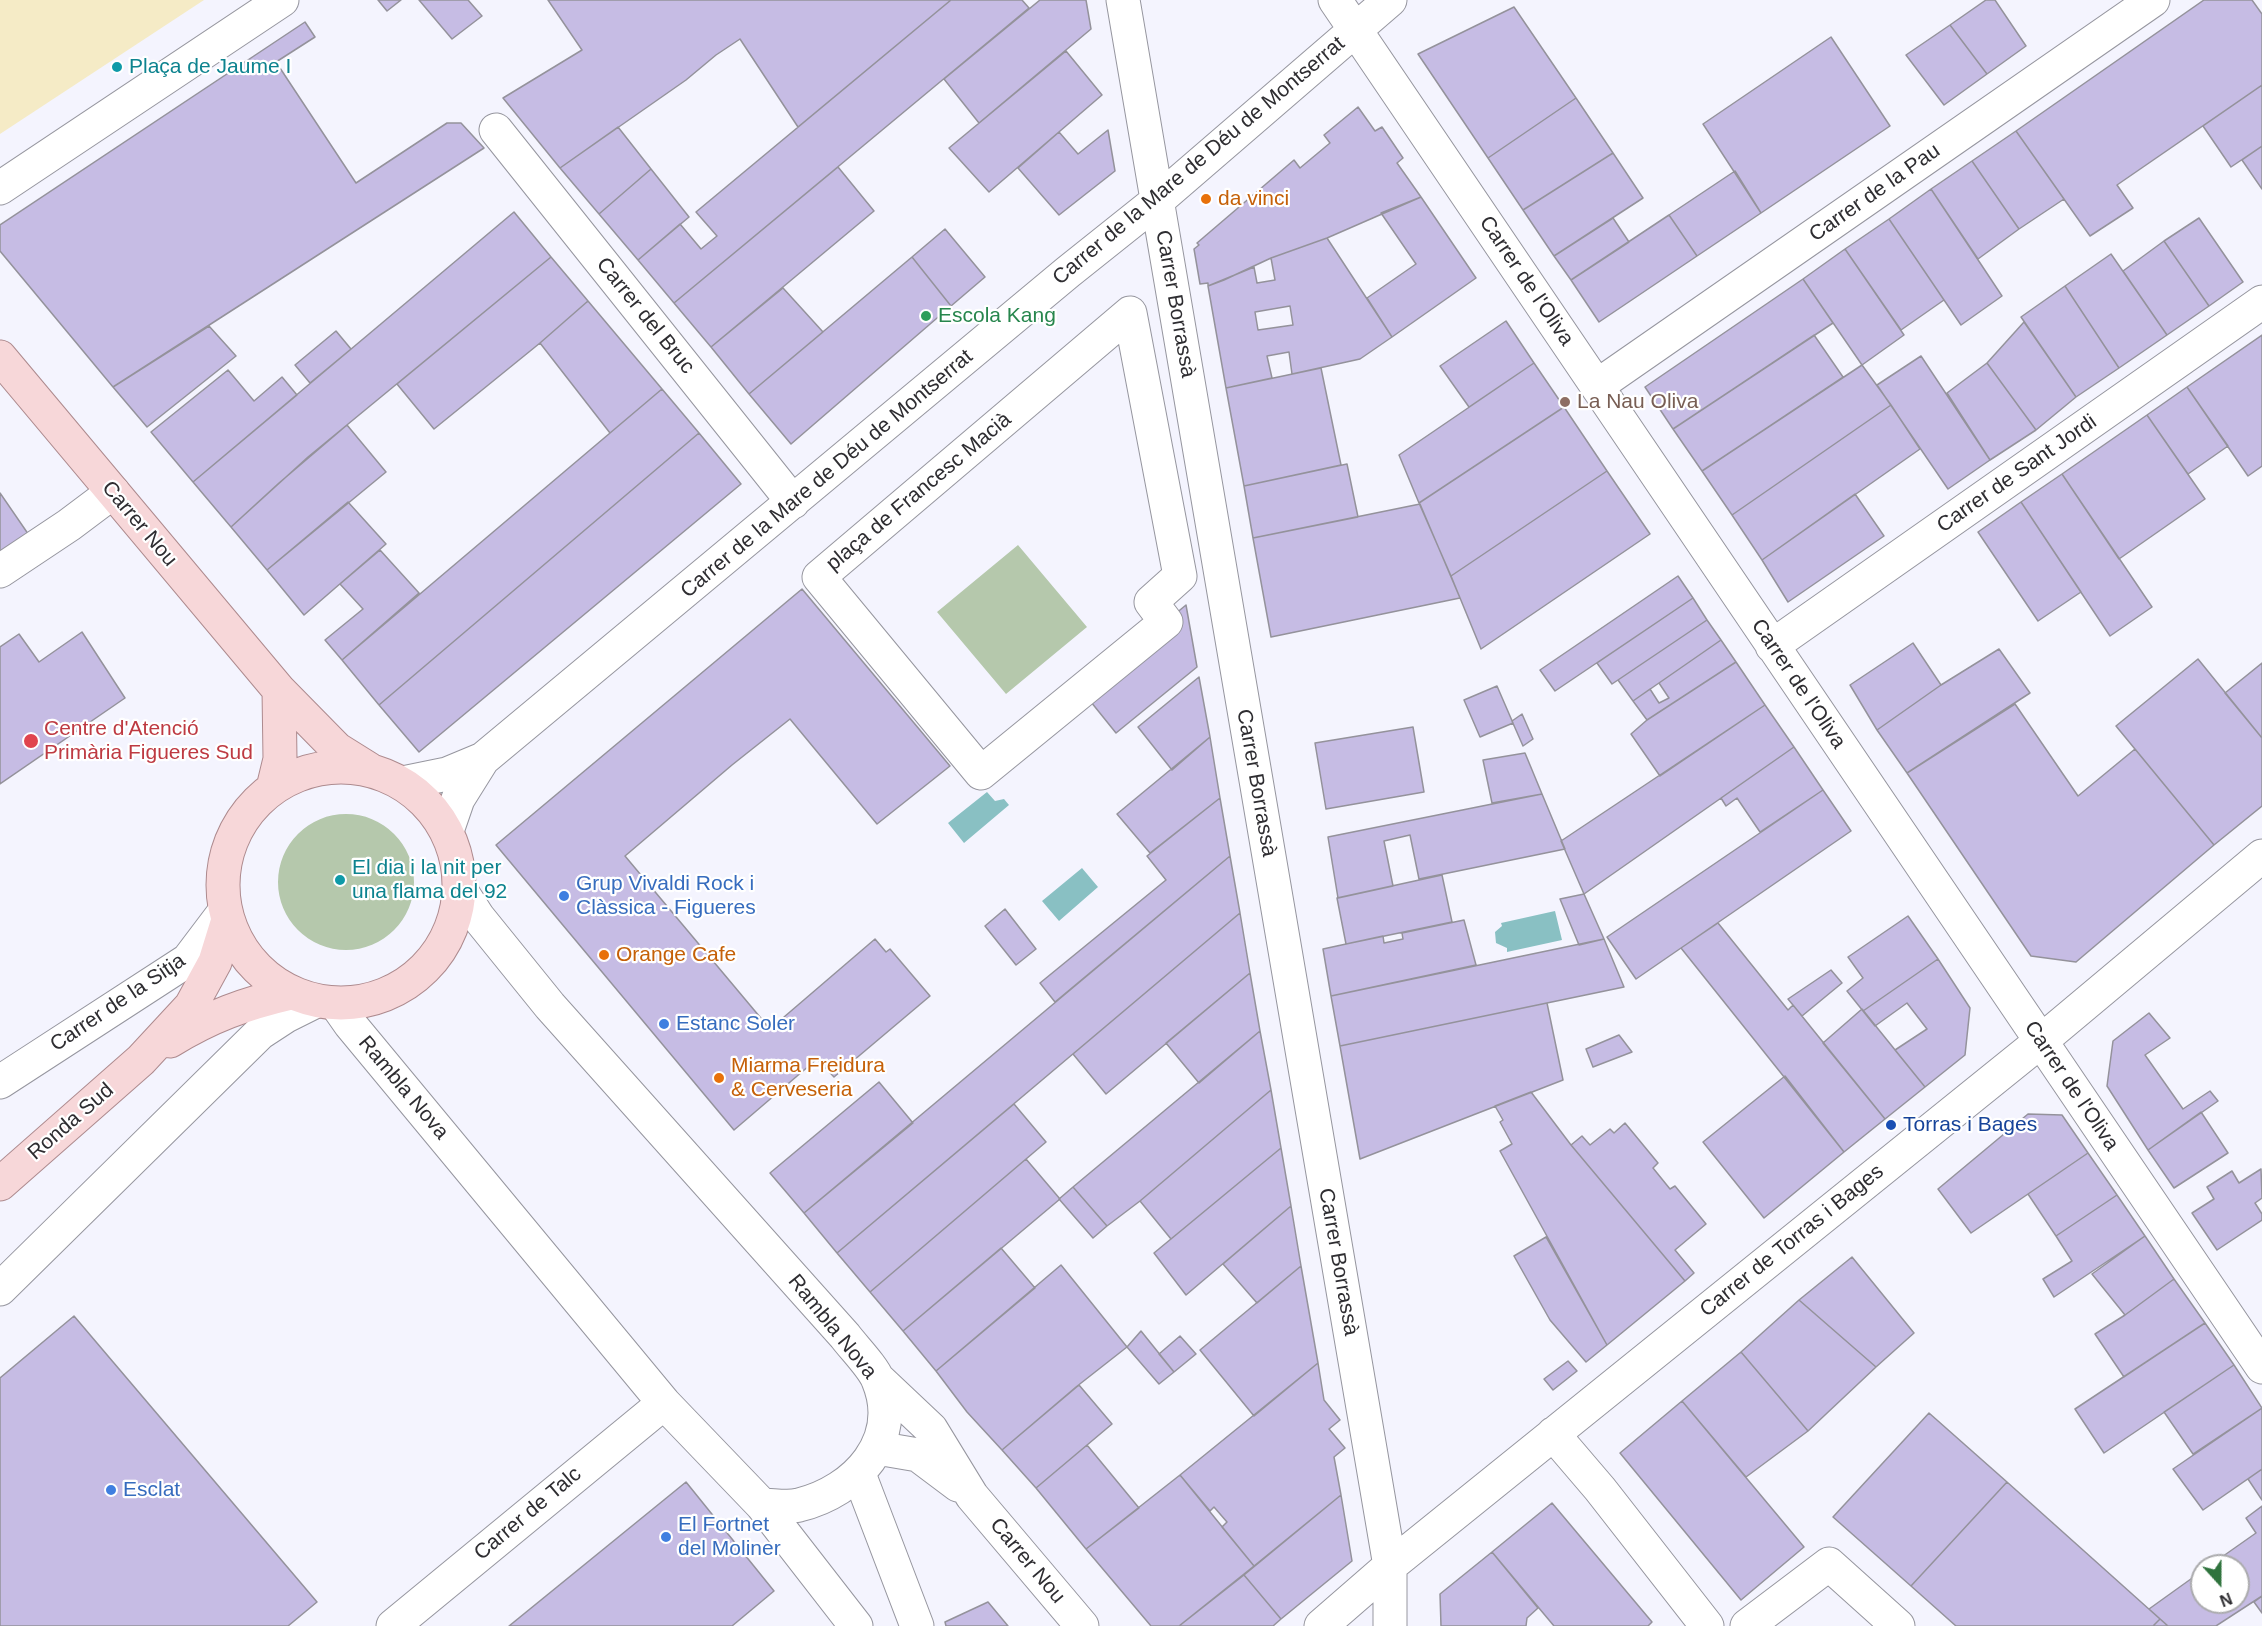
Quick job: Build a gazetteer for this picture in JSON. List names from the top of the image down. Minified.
{"streets":{"main road":["Carrer Nou","Ronda Sud"],"street":["Carrer de la Mare de Déu de Montserrat","Carrer de la Pau","Carrer de l'Oliva","Carrer Borrassà","Carrer del Bruc","Carrer de Sant Jordi","plaça de Francesc Macià","Carrer de la Sitja","Rambla Nova","Carrer de Torras i Bages","Carrer de Talc"]},"crossings":[["Carrer de la Mare de Déu de Montserrat","Carrer de l'Oliva"],["Carrer de la Mare de Déu de Montserrat","Carrer Borrassà"],["Carrer de la Mare de Déu de Montserrat","Carrer del Bruc"],["Carrer de la Mare de Déu de Montserrat","Ronda Sud"],["Carrer de la Pau","Carrer de l'Oliva"],["Carrer de l'Oliva","Carrer de Sant Jordi"],["Carrer de l'Oliva","Carrer de Torras i Bages"],["Carrer Borrassà","Carrer de Torras i Bages"],["Carrer Nou","Rambla Nova"],["Carrer Nou","Ronda Sud"],["Carrer de la Sitja","Ronda Sud"],["Rambla Nova","Ronda Sud"],["Rambla Nova","Carrer de Talc"]],"places":["Plaça de Jaume I","da vinci","Escola Kang","La Nau Oliva","Centre d'Atenció Primària Figueres Sud","El dia i la nit per una flama del 92","Grup Vivaldi Rock i Clàssica - Figueres","Orange Cafe","Estanc Soler","Miarma Freidura & Cerveseria","Torras i Bages","Esclat","El Fortnet del Moliner"],"north":"bottom"}
